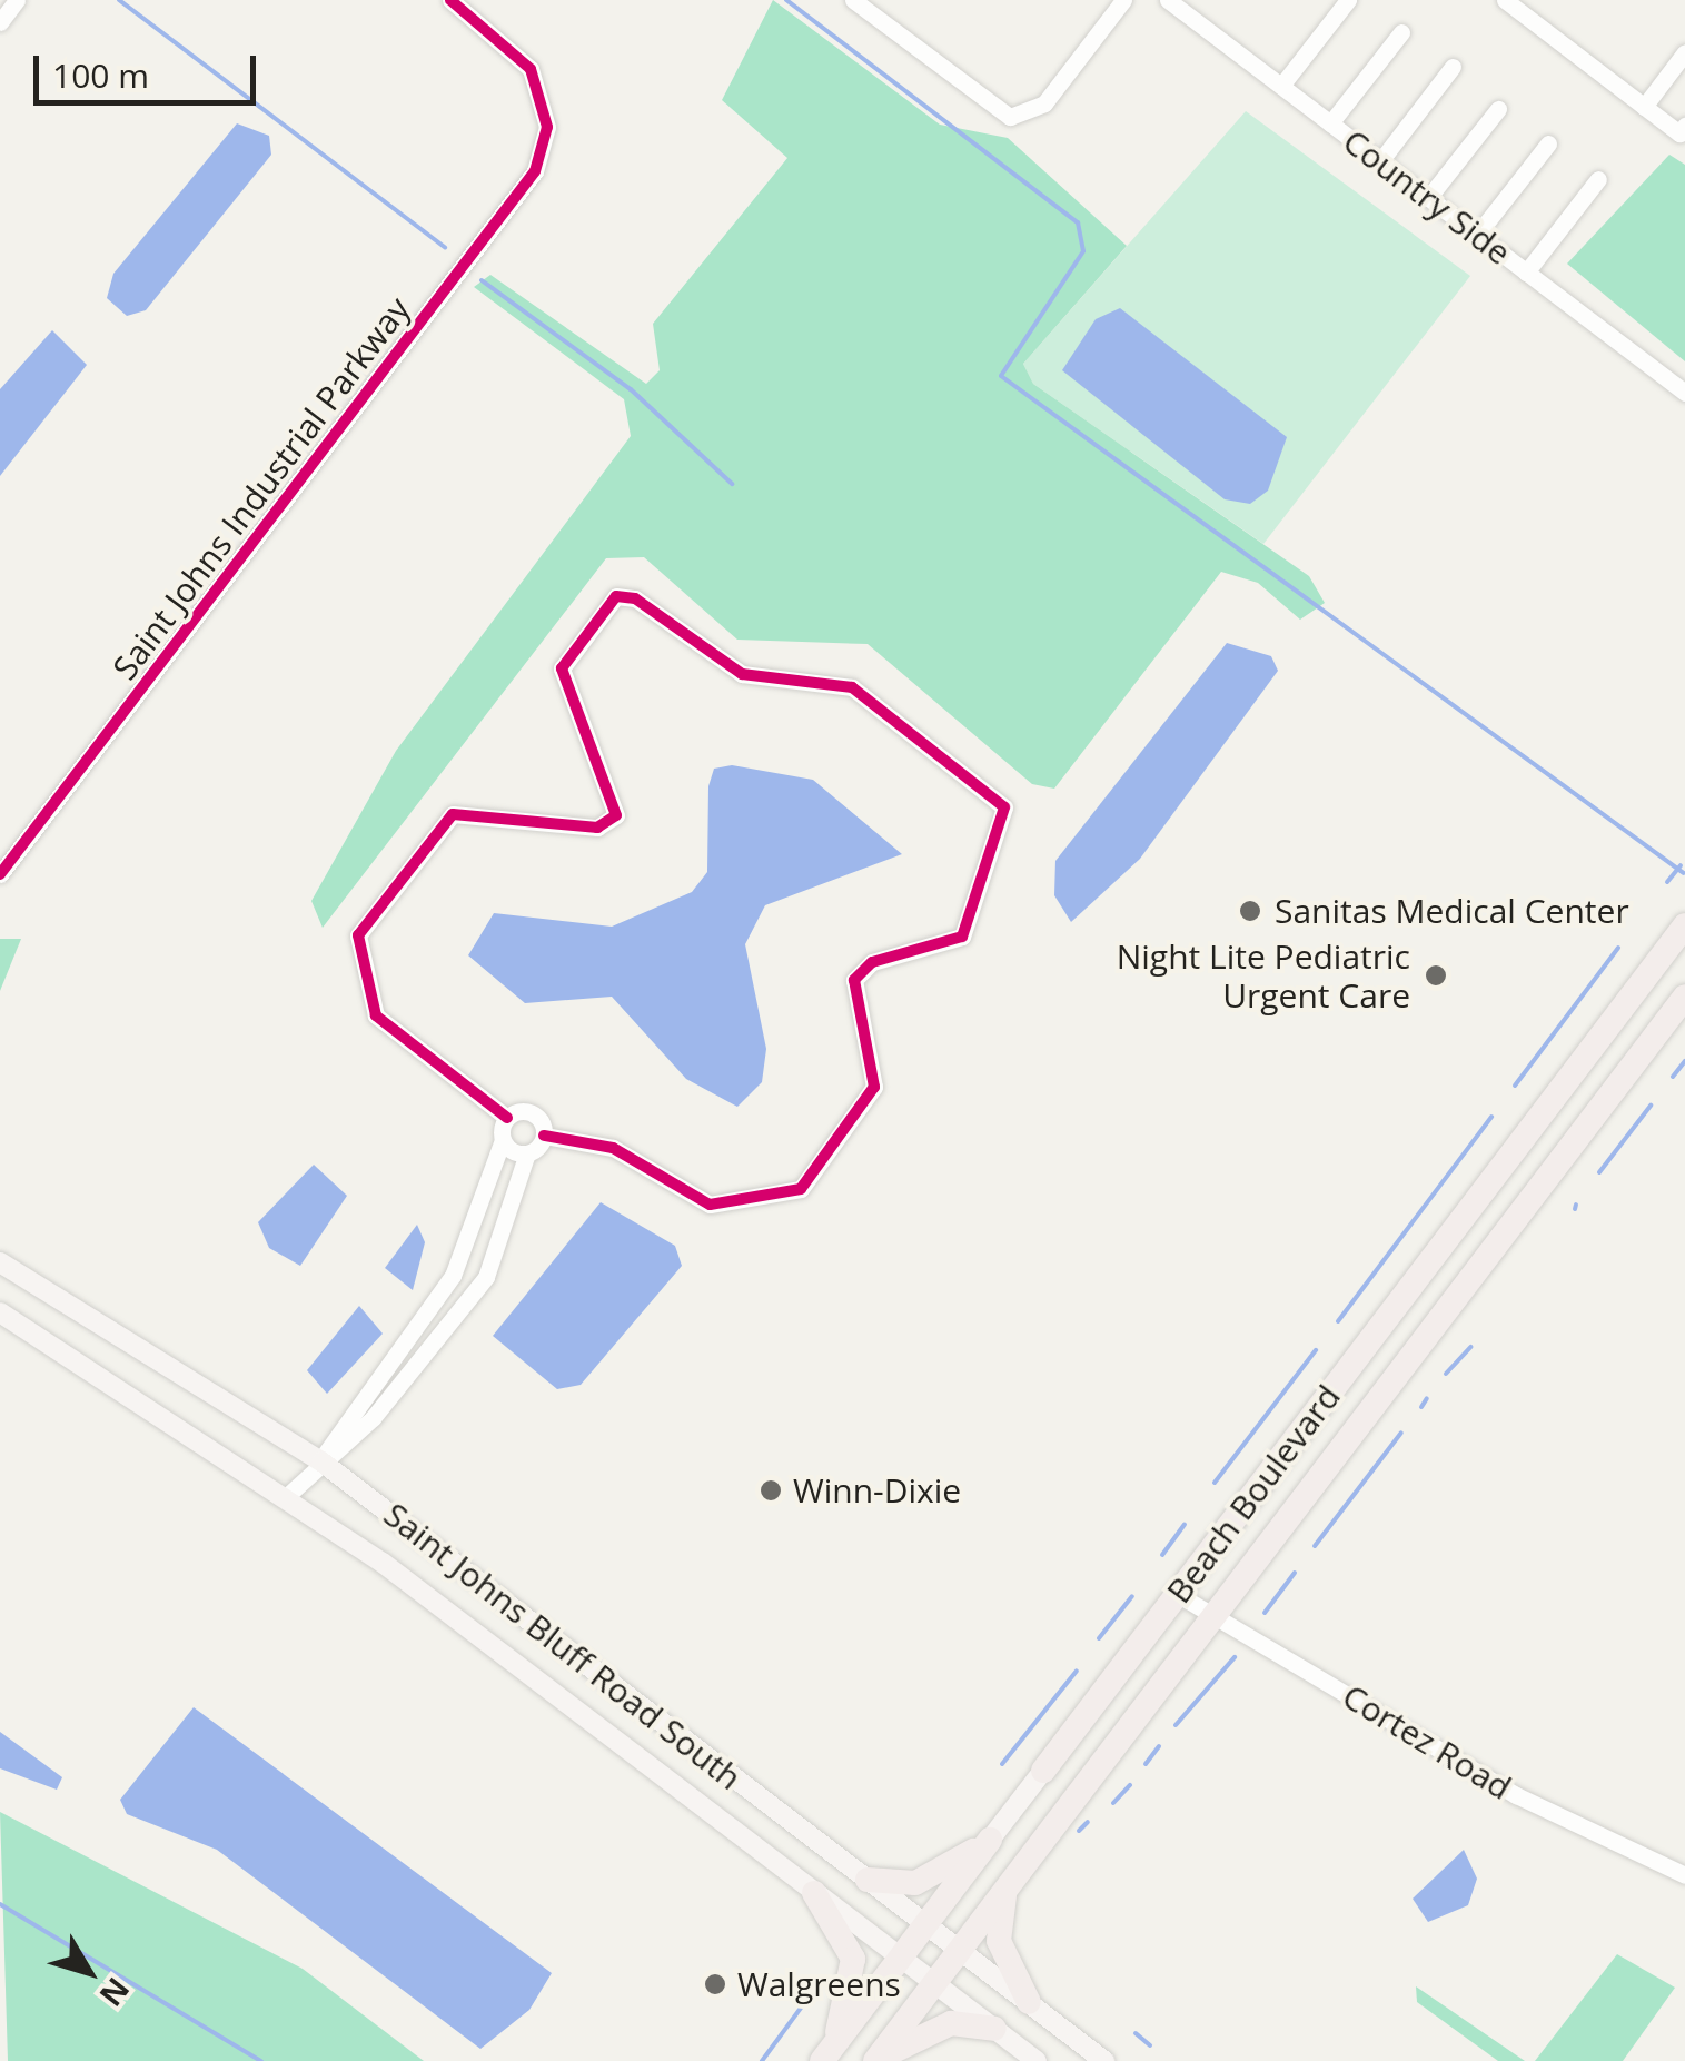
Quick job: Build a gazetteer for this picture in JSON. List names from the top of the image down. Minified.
{"streets":{"highway":["Beach Boulevard"],"main road":["Saint Johns Bluff Road South"],"street":["Country Side","Saint Johns Industrial Parkway","Cortez Road"]},"crossings":[["Beach Boulevard","Saint Johns Bluff Road South"],["Beach Boulevard","Cortez Road"]],"places":["Sanitas Medical Center","Night Lite Pediatric Urgent Care","Winn-Dixie","Walgreens"],"scale_bar":"100 m","north":"bottom right"}
